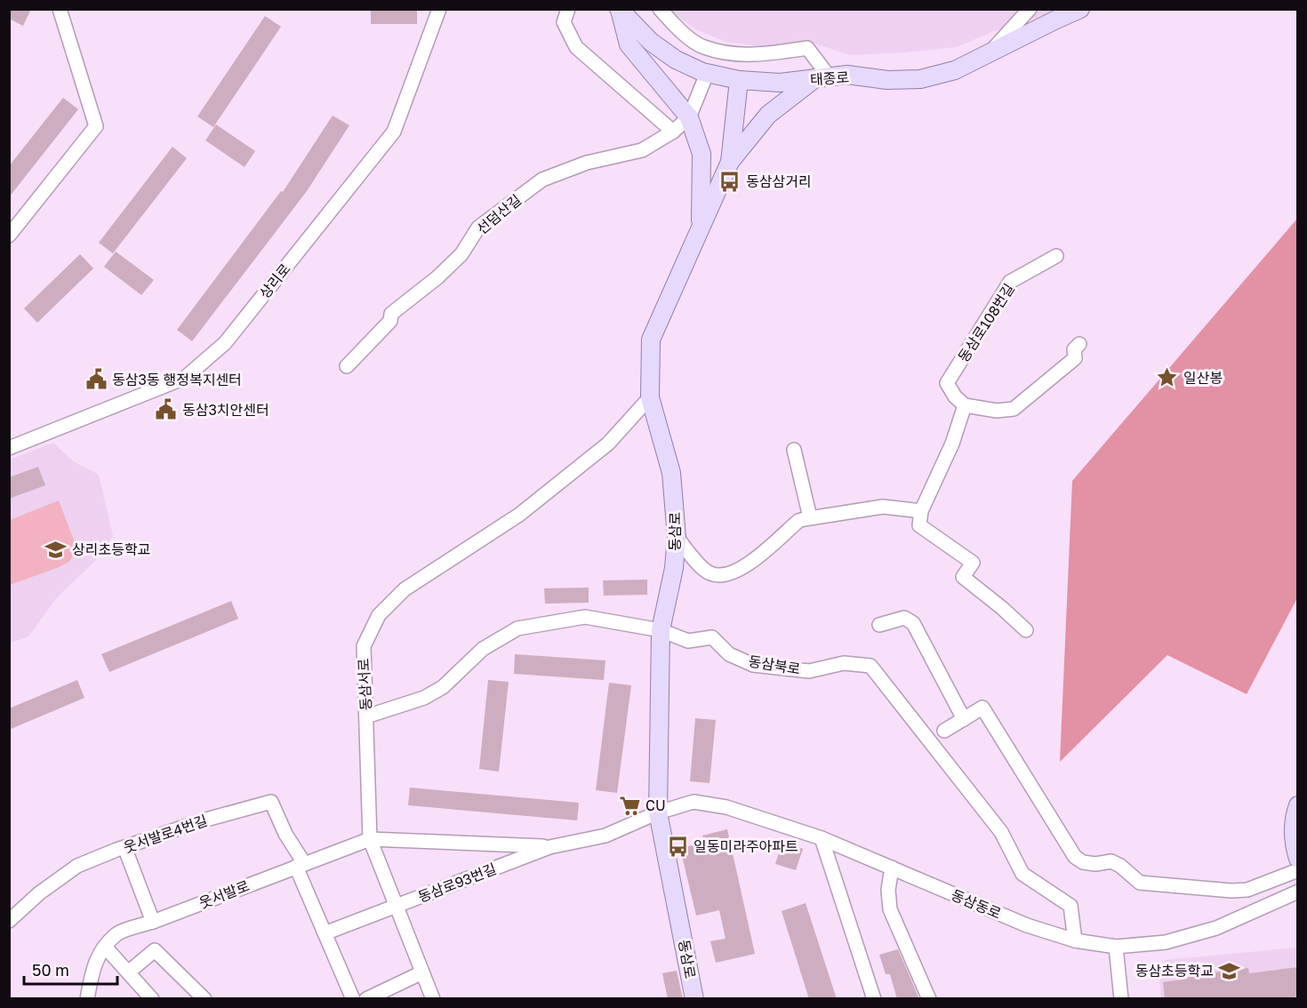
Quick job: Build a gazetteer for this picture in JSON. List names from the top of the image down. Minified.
{"streets":{"main road":["태종로","동삼로"],"street":["선덤산길","상리로","동삼로108번길","동삼북로","동삼서로","웃서발로4번길","동삼로93번길","웃서발로","동삼동로"]},"crossings":[["태종로","동삼로"],["동삼로","동삼북로"],["동삼로","동삼서로"],["동삼로","동삼로93번길"],["동삼로","동삼동로"],["동삼북로","동삼서로"],["동삼북로","동삼동로"],["동삼서로","동삼로93번길"],["동삼서로","웃서발로"],["웃서발로4번길","웃서발로"],["동삼로93번길","동삼동로"]],"places":{"bus stop":["동삼삼거리","일동미라주아파트"],"place":["일산봉"],"public building":["동삼3동 행정복지센터","동삼3치안센터"],"school or university":["상리초등학교","동삼초등학교"],"supermarket":["CU"]},"scale_bar":"50 m"}
